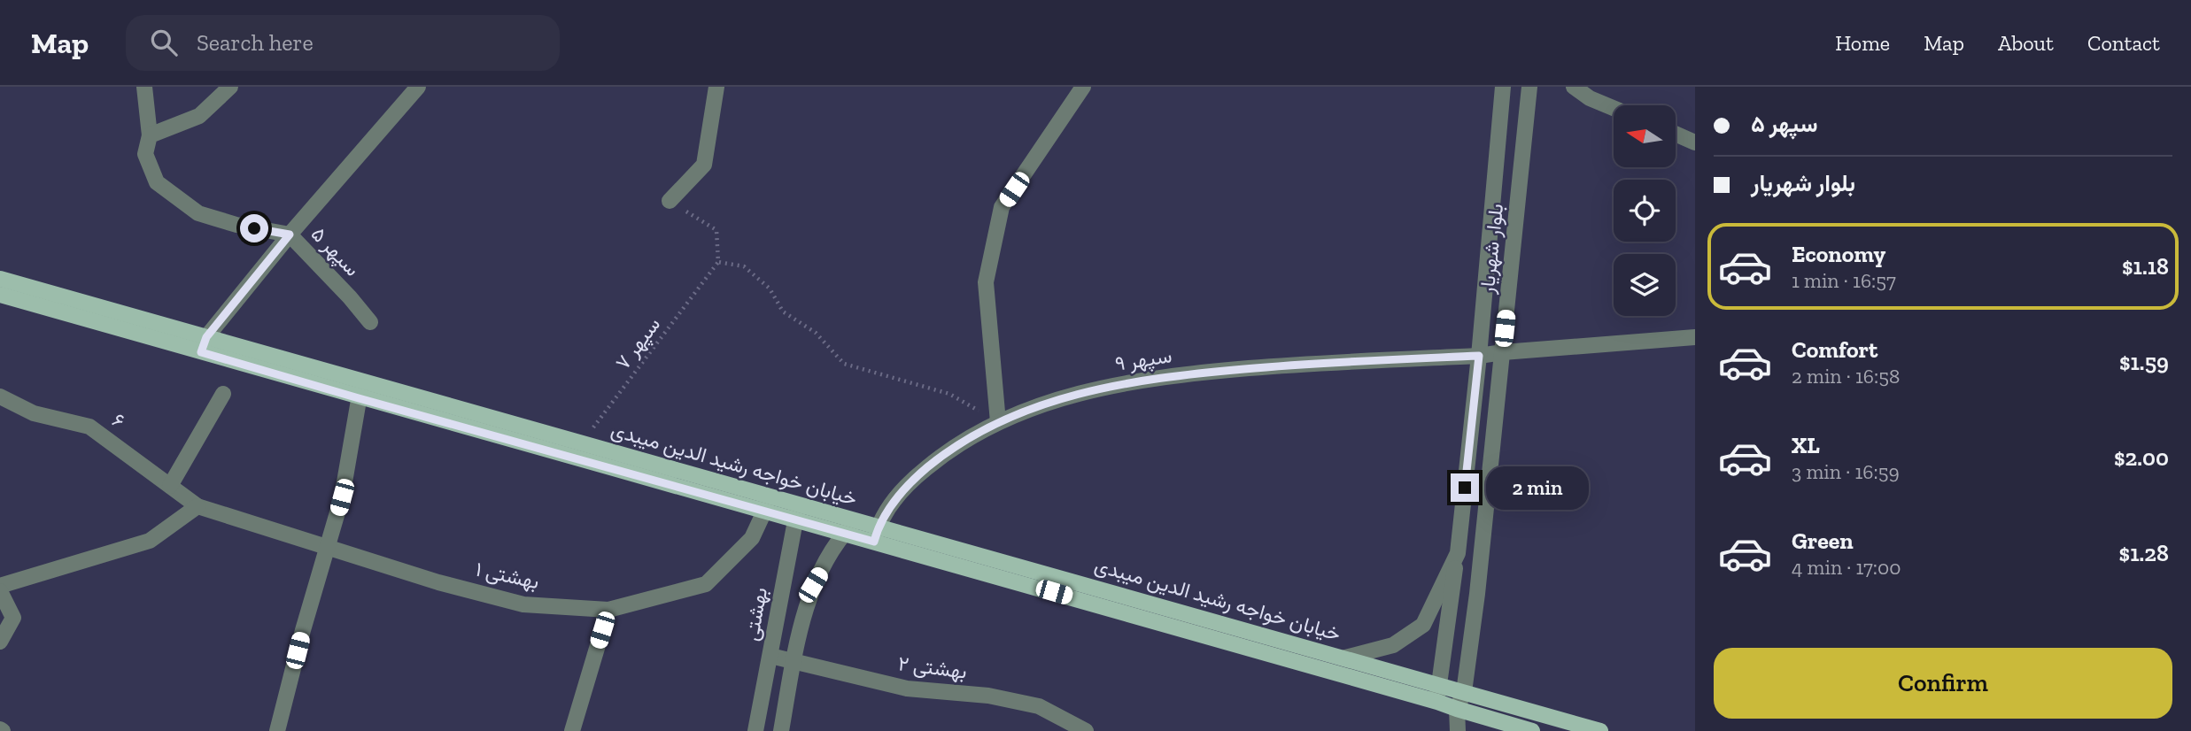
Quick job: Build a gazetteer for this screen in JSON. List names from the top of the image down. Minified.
{"streets":{"main road":["خیابان خواجه رشید الدین میبدی"],"street":["بلوار شهریار","سپهر ۵","سپهر ۹","۶","بهشتی ۱","بهشتی","بهشتی ۲"],"path":["سپهر ۷"]},"crossings":[["بلوار شهریار","سپهر ۹"],["بلوار شهریار","خیابان خواجه رشید الدین میبدی"],["سپهر ۷","خیابان خواجه رشید الدین میبدی"],["سپهر ۹","خیابان خواجه رشید الدین میبدی"],["۶","بهشتی ۱"],["خیابان خواجه رشید الدین میبدی","بهشتی ۱"],["خیابان خواجه رشید الدین میبدی","بهشتی"],["بهشتی","بهشتی ۲"]],"north":"left","page":{"header":"Map","search":"Search here","nav":["Home","Map","About","Contact"],"banner":["سپهر ۵","بلوار شهریار"],"list":[{"name":"Economy","note":"1 min · 16:57","value":"$1.18"},{"name":"Comfort","note":"2 min · 16:58","value":"$1.59"},{"name":"XL","note":"3 min · 16:59","value":"$2.00"},{"name":"Green","note":"4 min · 17:00","value":"$1.28"}],"bubble":"2 min","buttons":"Confirm"}}
